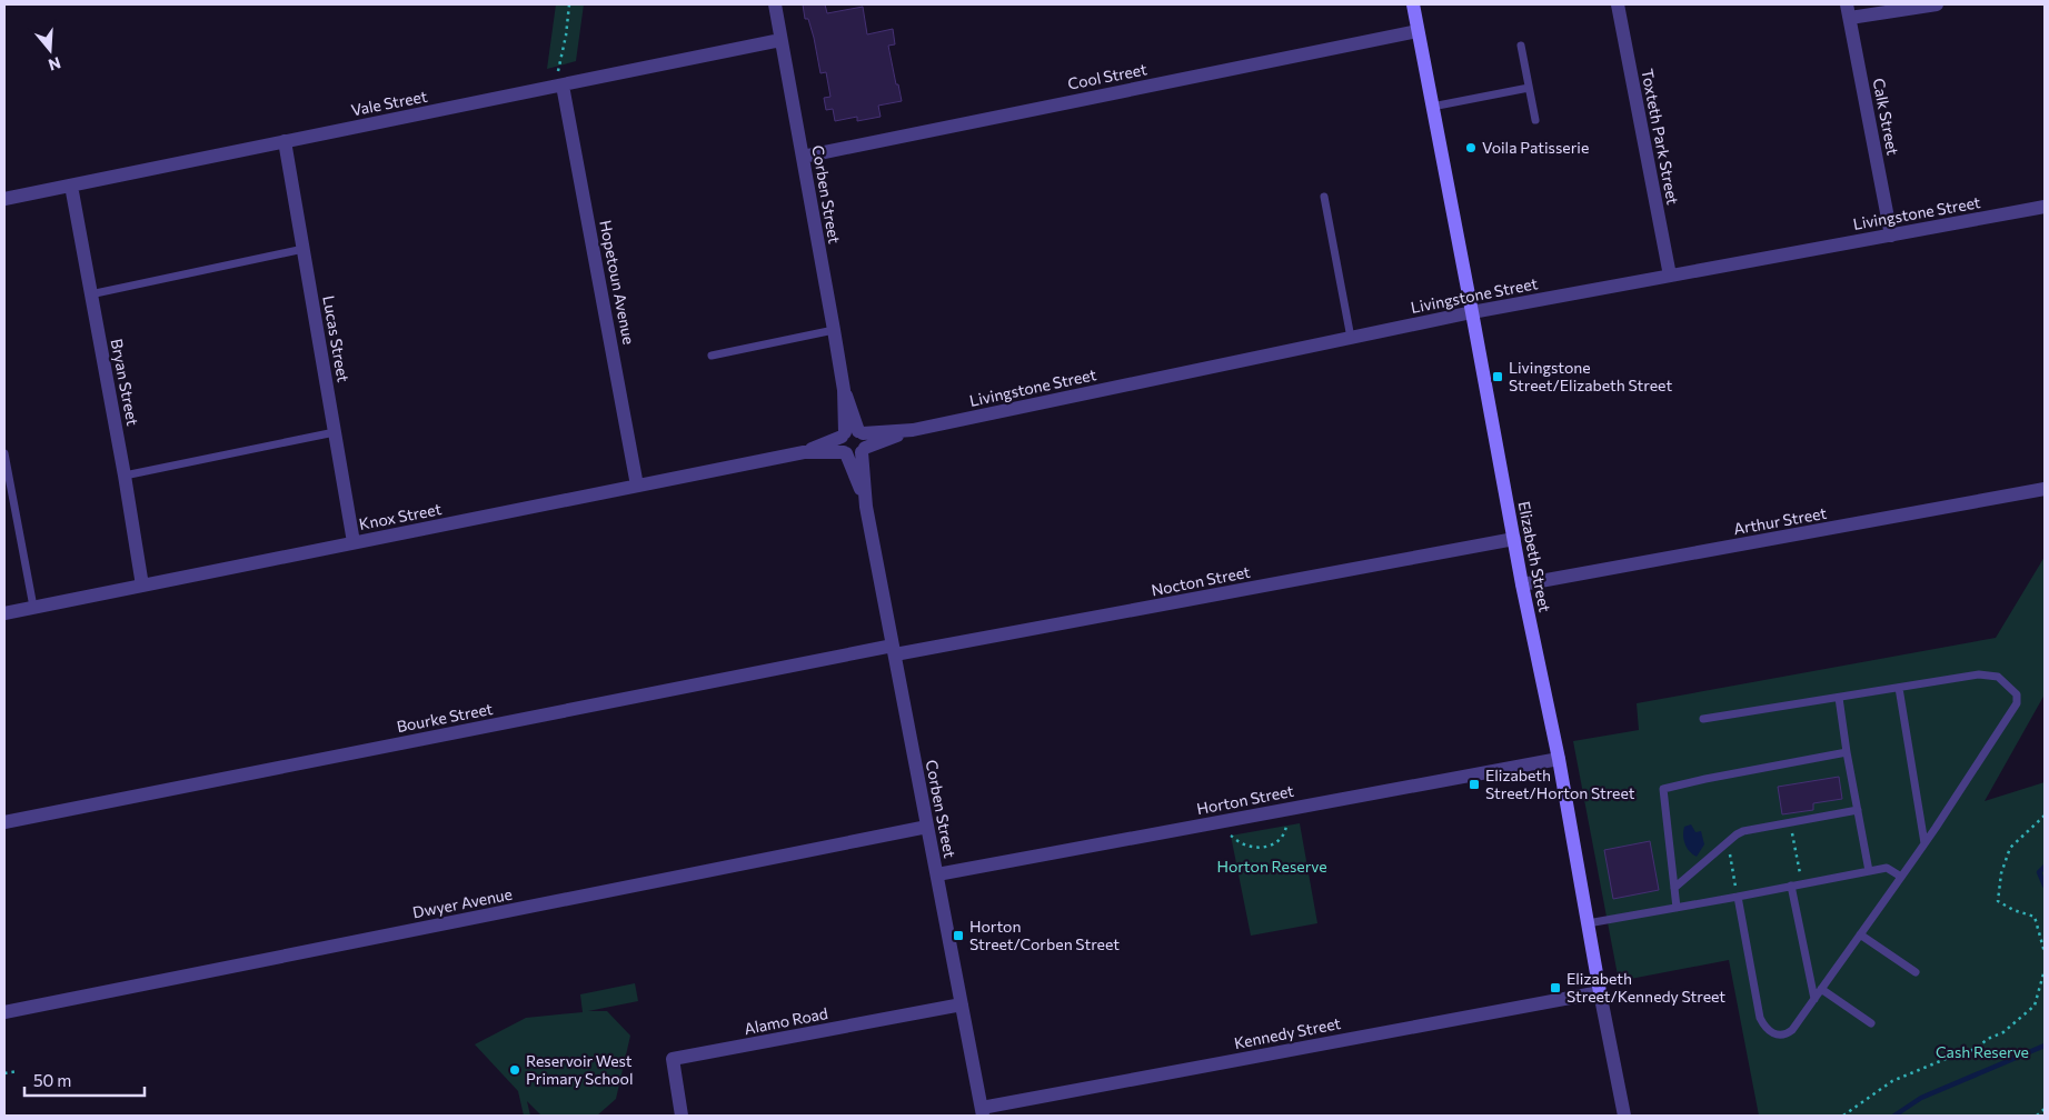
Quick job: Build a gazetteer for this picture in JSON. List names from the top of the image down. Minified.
{"streets":{"street":["Cool Street","Vale Street","Calk Street","Toxteth Park Street","Corben Street","Livingstone Street","Hopetoun Avenue","Lucas Street","Bryan Street","Knox Street","Arthur Street","Elizabeth Street","Nocton Street","Bourke Street","Horton Street","Dwyer Avenue","Alamo Road","Kennedy Street"]},"crossings":[["Cool Street","Corben Street"],["Cool Street","Elizabeth Street"],["Vale Street","Corben Street"],["Vale Street","Hopetoun Avenue"],["Vale Street","Lucas Street"],["Vale Street","Bryan Street"],["Calk Street","Livingstone Street"],["Toxteth Park Street","Livingstone Street"],["Corben Street","Livingstone Street"],["Corben Street","Knox Street"],["Corben Street","Nocton Street"],["Corben Street","Bourke Street"],["Corben Street","Horton Street"],["Corben Street","Dwyer Avenue"],["Corben Street","Alamo Road"],["Corben Street","Kennedy Street"],["Livingstone Street","Knox Street"],["Livingstone Street","Elizabeth Street"],["Hopetoun Avenue","Knox Street"],["Lucas Street","Knox Street"],["Bryan Street","Knox Street"],["Arthur Street","Elizabeth Street"],["Elizabeth Street","Nocton Street"],["Elizabeth Street","Horton Street"],["Elizabeth Street","Kennedy Street"],["Nocton Street","Bourke Street"]],"parks":["Horton Reserve","Cash Reserve"],"places":{"other":["Voila Patisserie","Reservoir West Primary School"],"transit":["Livingstone Street/Elizabeth Street","Elizabeth Street/Horton Street","Horton Street/Corben Street","Elizabeth Street/Kennedy Street"]},"scale_bar":"50 m","north":"bottom"}
